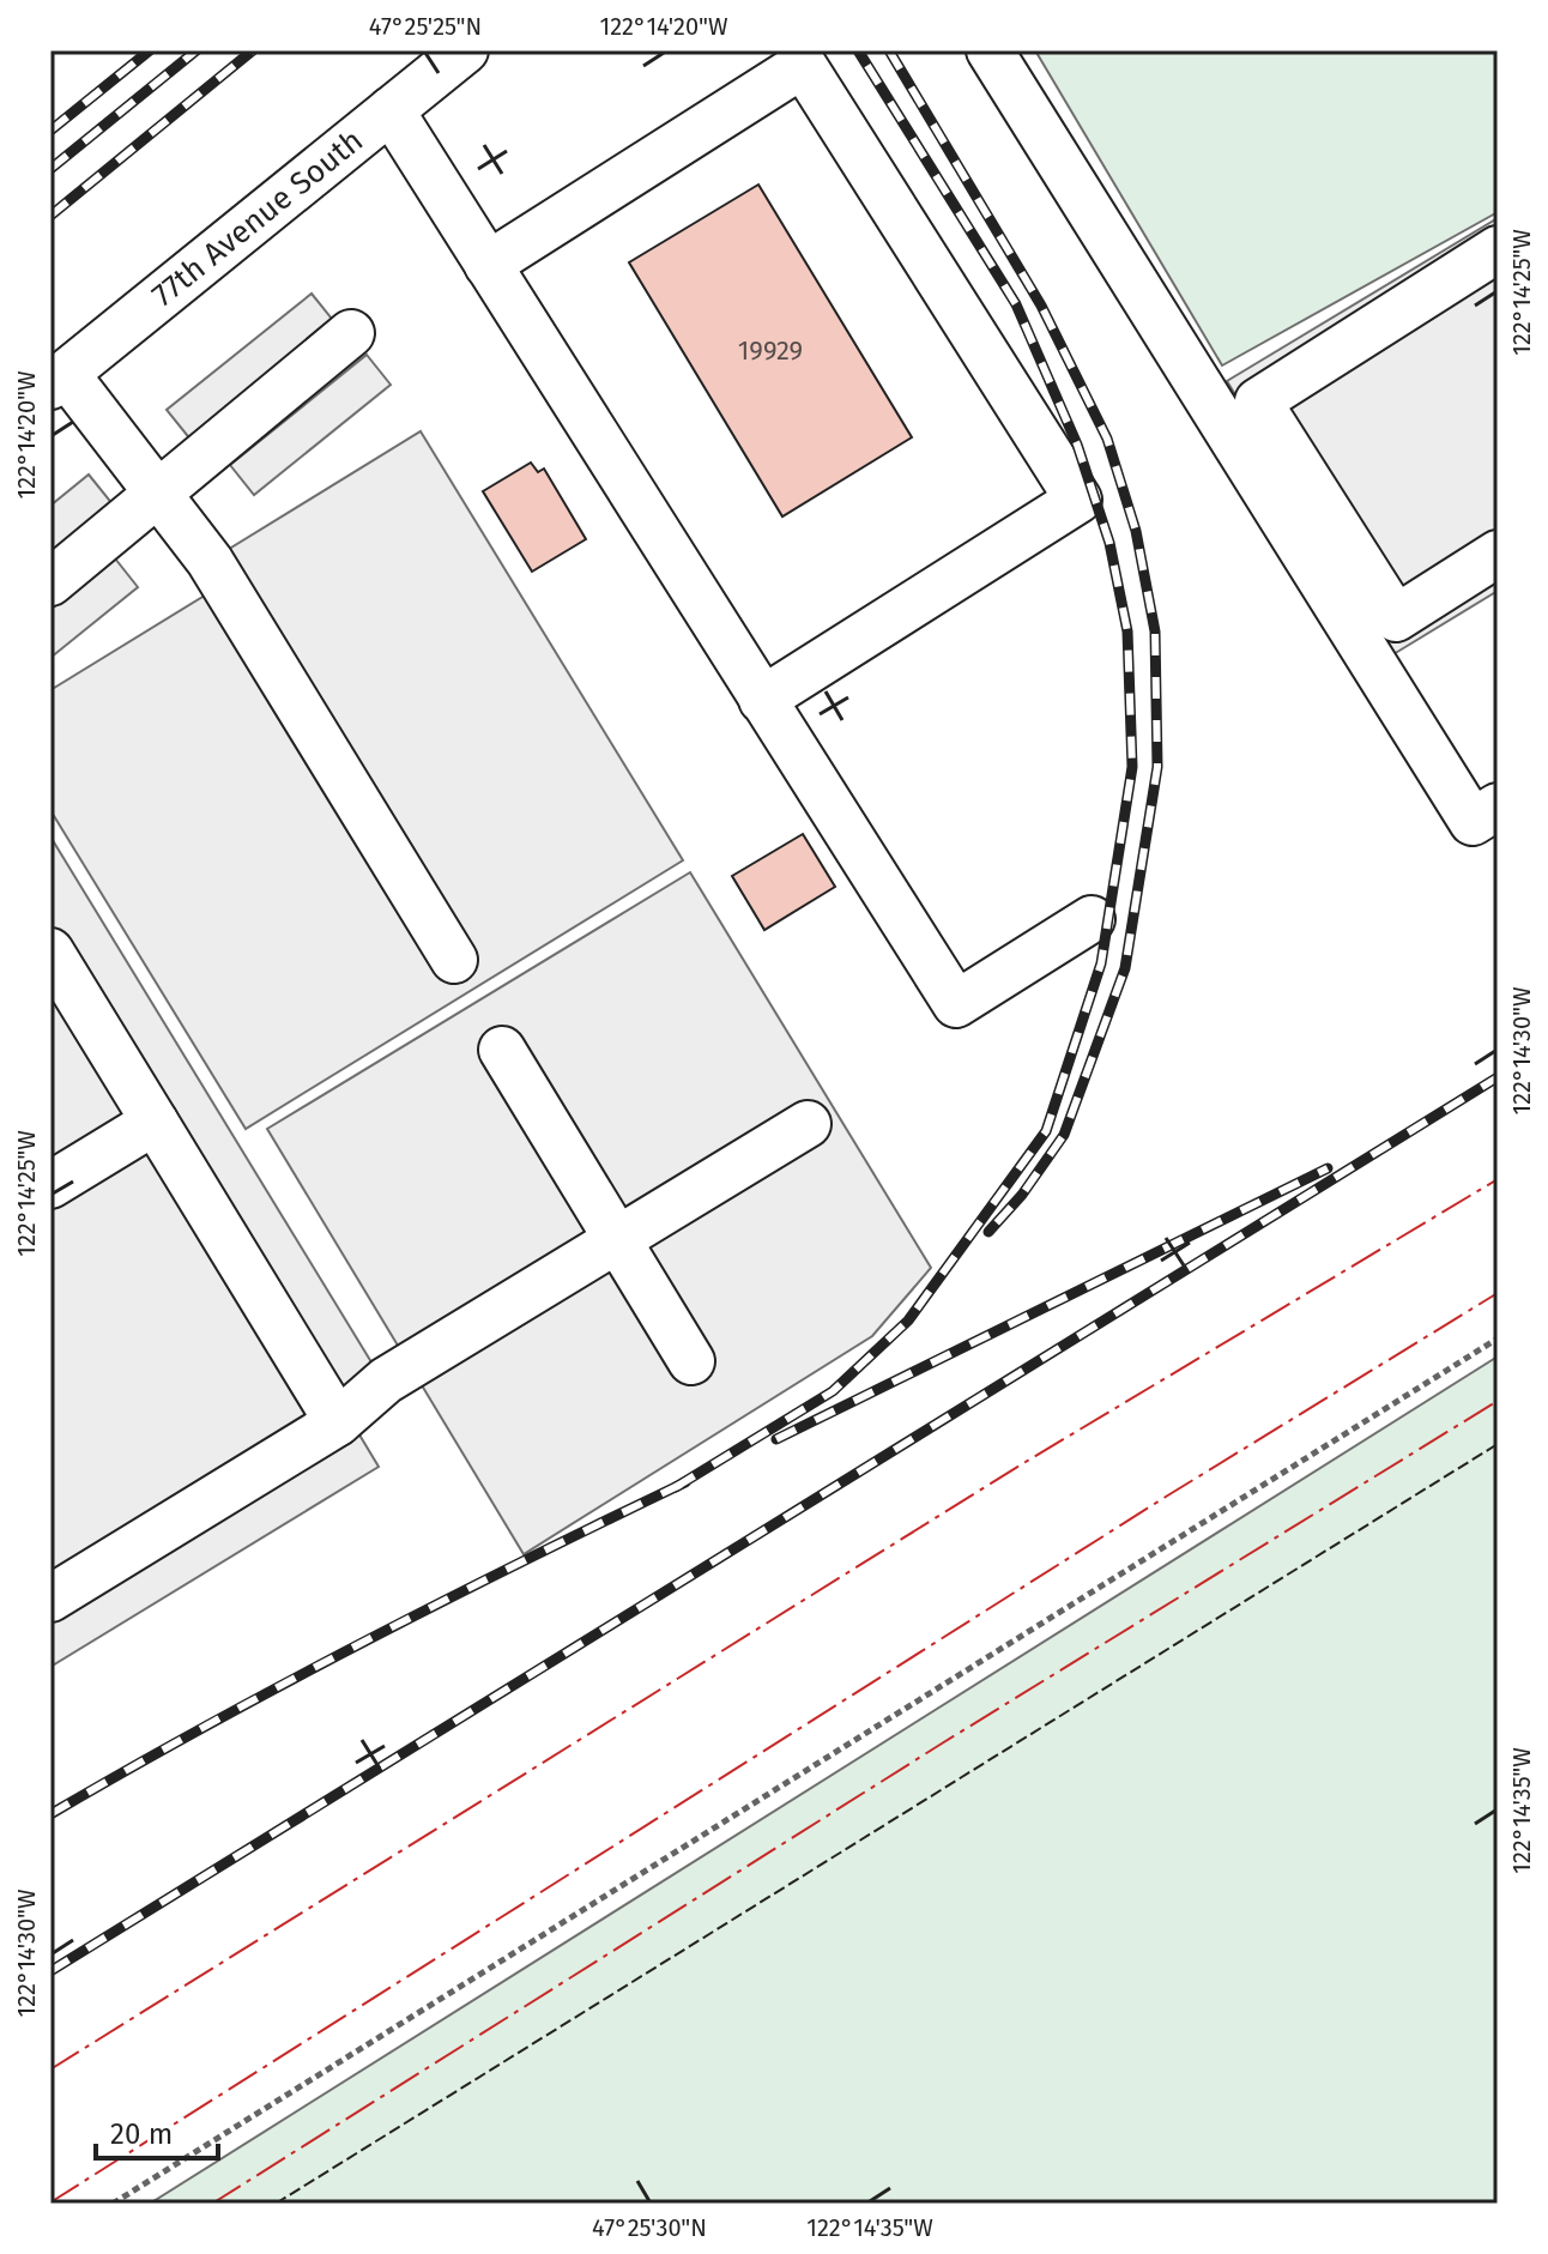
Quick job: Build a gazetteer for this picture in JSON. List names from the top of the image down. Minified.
{"streets":{"street":["77th Avenue South"]},"house_numbers":["19929"],"scale_bar":"20 m","coordinates":["47°25'25\"N","122°14'20\"W","122°14'25\"W","122°14'30\"W","122°14'35\"W","47°25'30\"N"]}
